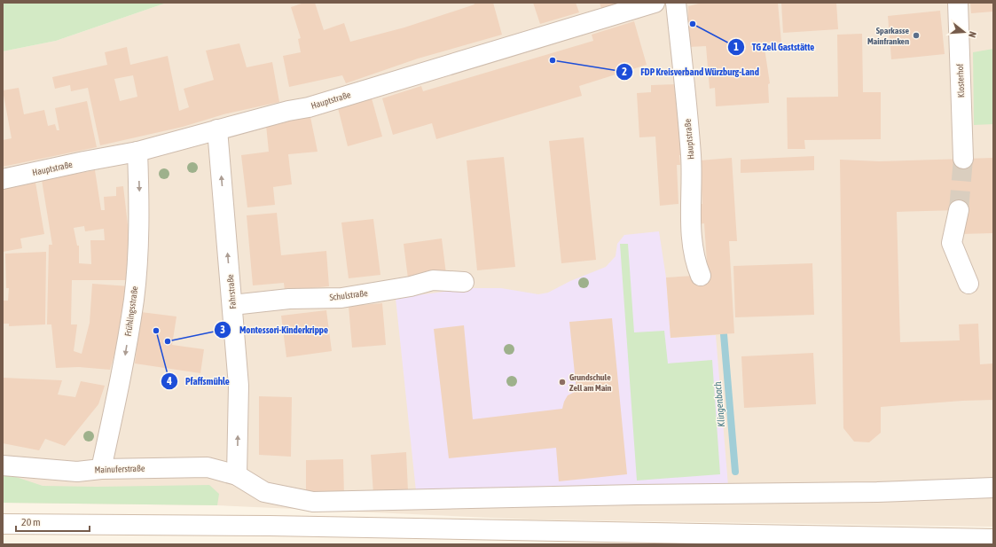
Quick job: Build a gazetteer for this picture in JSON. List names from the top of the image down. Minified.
{"streets":{"street":["Klosterhof","Hauptstraße","Fahrstraße","Schulstraße","Frühlingsstraße","Mainuferstraße"]},"crossings":[["Hauptstraße","Fahrstraße"],["Hauptstraße","Frühlingsstraße"],["Fahrstraße","Schulstraße"],["Fahrstraße","Mainuferstraße"],["Frühlingsstraße","Mainuferstraße"]],"one_way":["Fahrstraße","Frühlingsstraße"],"water":["Klingenbach"],"places":["TG Zell Gaststätte","Sparkasse Mainfranken","FDP Kreisverband Würzburg-Land","Pfaffsmühle","Montessori-Kinderkrippe","Grundschule Zell am Main"],"scale_bar":"20 m","north":"right"}
